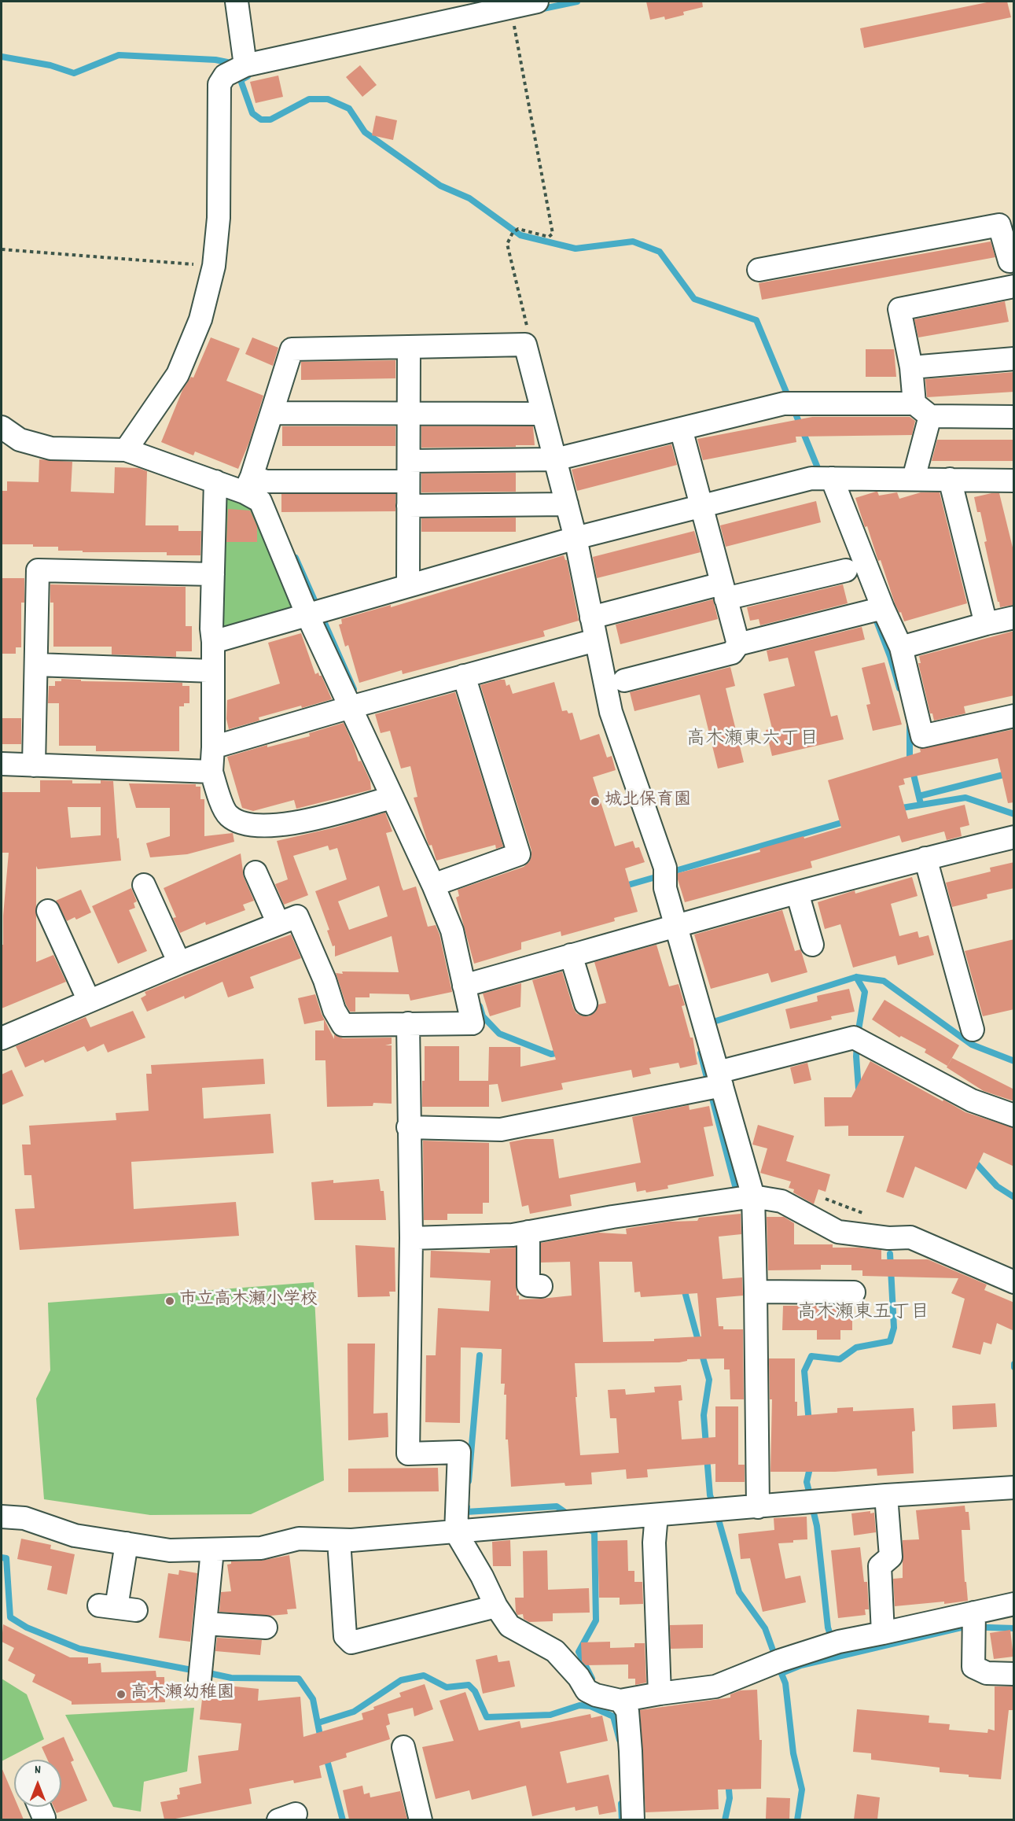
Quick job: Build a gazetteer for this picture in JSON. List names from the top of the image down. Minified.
{"districts":["高木瀬東六丁目","高木瀬東五丁目"],"places":["城北保育園","市立高木瀬小学校","高木瀬幼稚園"],"north":"top"}
